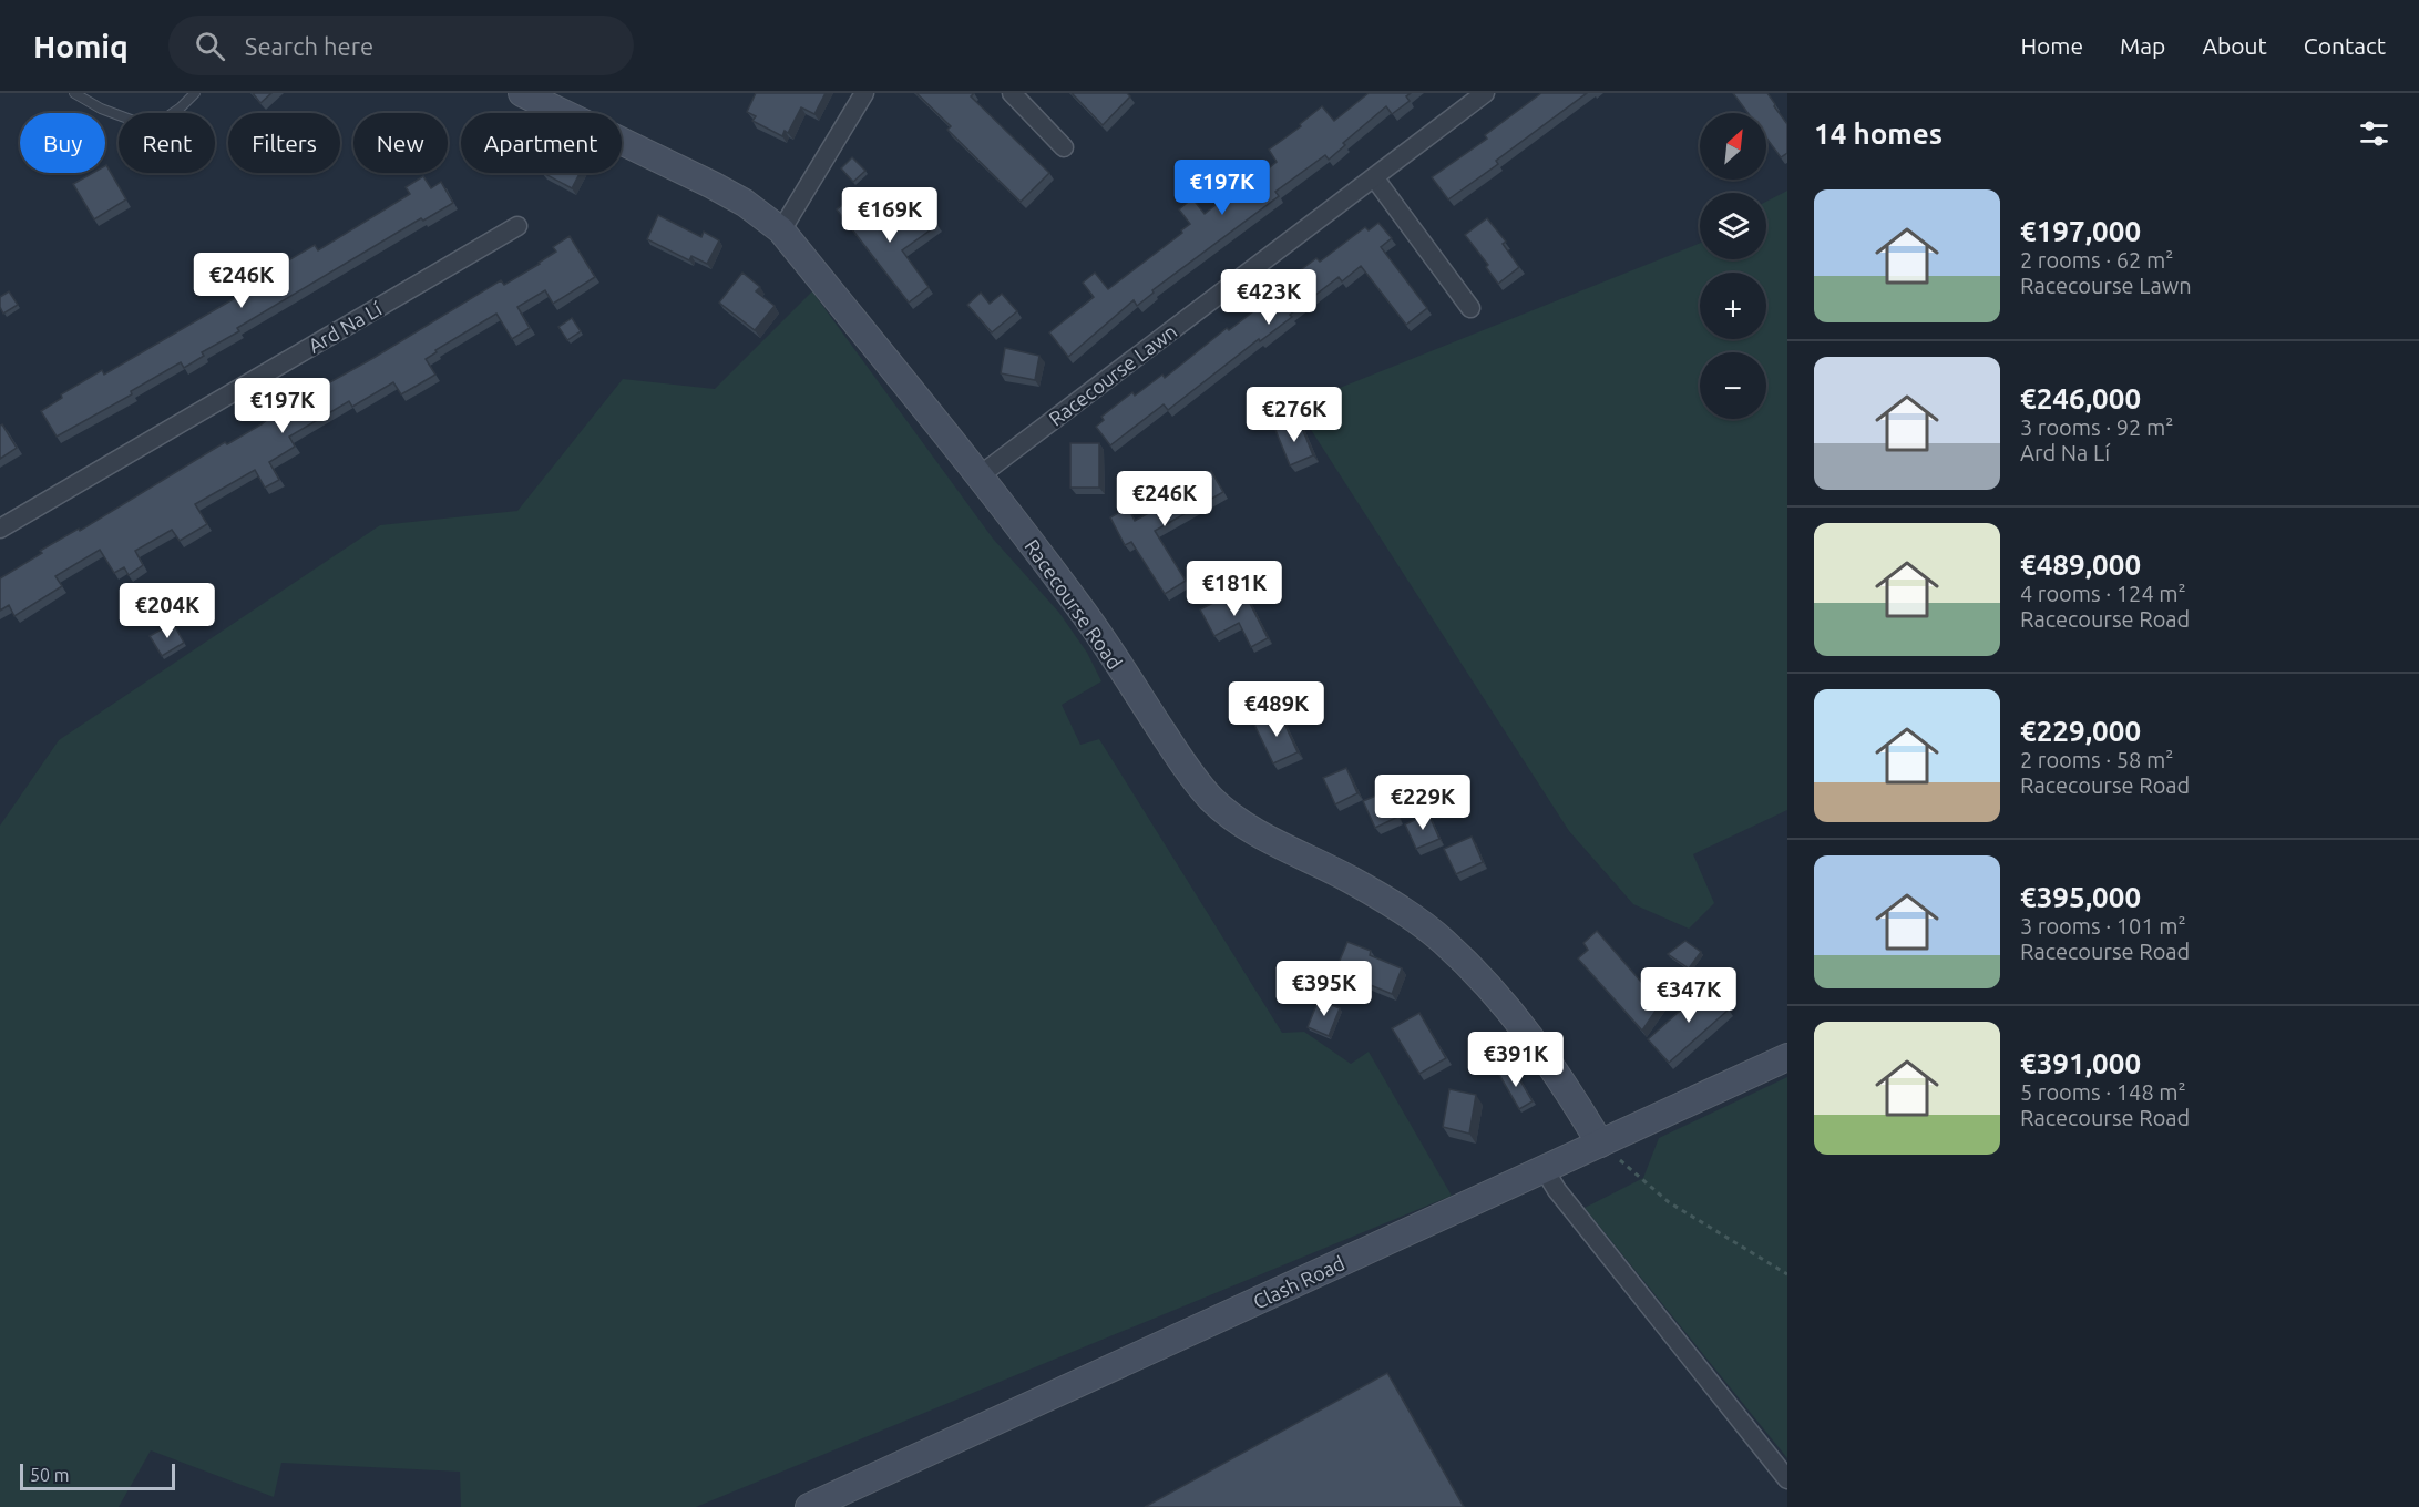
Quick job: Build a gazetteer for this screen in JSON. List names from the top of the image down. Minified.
{"streets":{"street":["Ard Na Lí","Racecourse Lawn","Racecourse Road","Clash Road"]},"crossings":[["Racecourse Lawn","Racecourse Road"],["Racecourse Road","Clash Road"]],"scale_bar":"50 m","north":"top right","page":{"header":"Homiq","search":"Search here","nav":["Home","Map","About","Contact"],"heading":"14 homes","map_buttons":["+","−"],"chip":["Buy","Rent","Filters","New","Apartment"],"price":["€197K","€169K","€246K","€423K","€197K","€276K","€246K","€181K","€204K","€489K","€229K","€395K","€347K","€391K"],"list":[{"name":"€197,000","note":"2 rooms · 62 m² · Racecourse Lawn"},{"name":"€246,000","note":"3 rooms · 92 m² · Ard Na Lí"},{"name":"€489,000","note":"4 rooms · 124 m² · Racecourse Road"},{"name":"€229,000","note":"2 rooms · 58 m² · Racecourse Road"},{"name":"€395,000","note":"3 rooms · 101 m² · Racecourse Road"},{"name":"€391,000","note":"5 rooms · 148 m² · Racecourse Road"}],"scale":"50 m"}}
